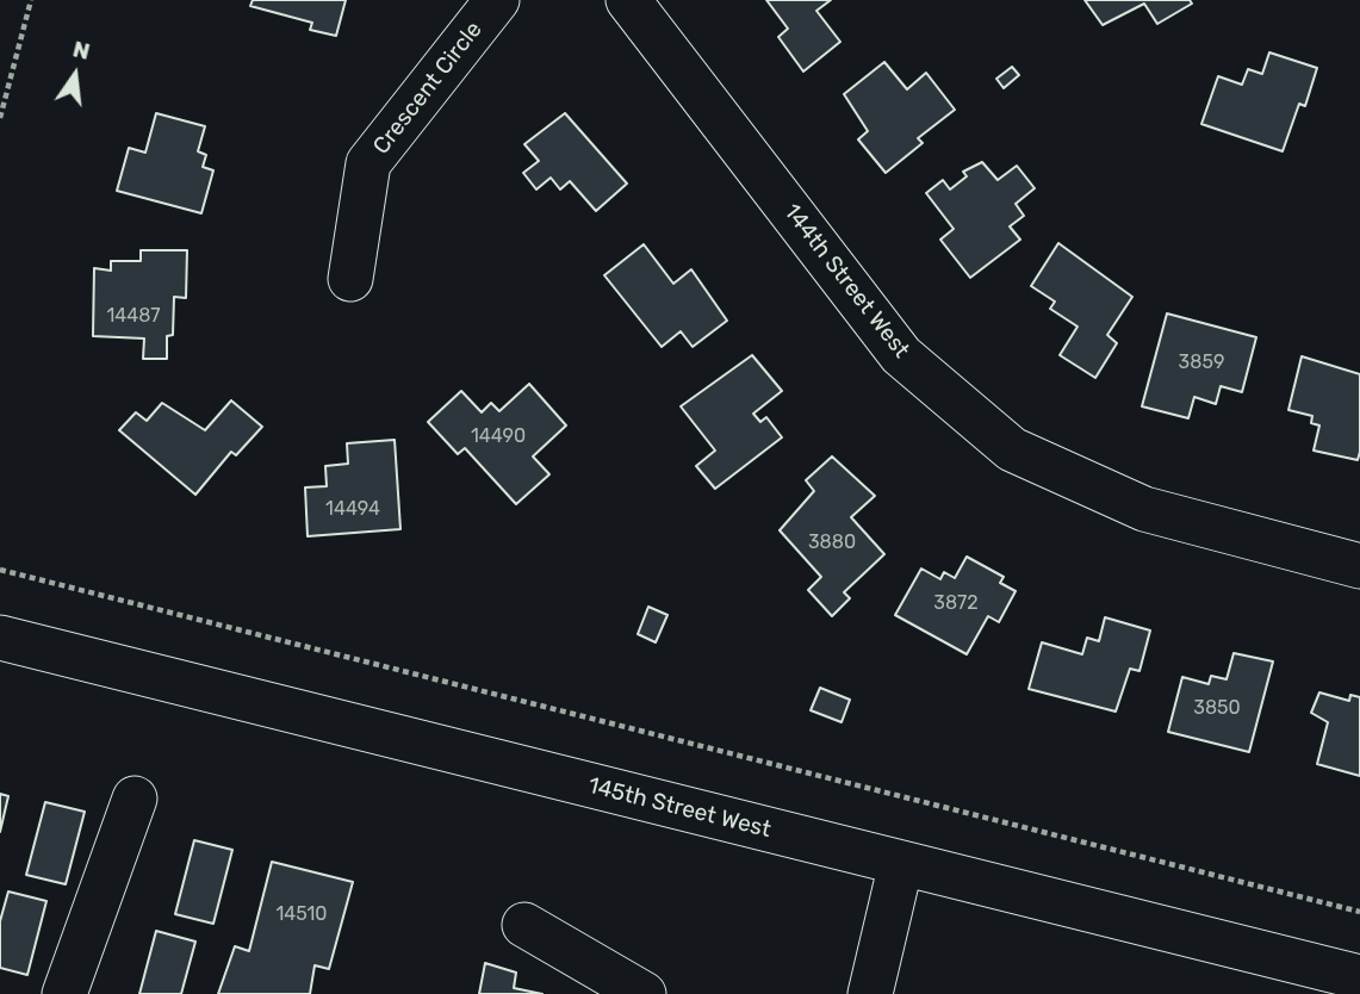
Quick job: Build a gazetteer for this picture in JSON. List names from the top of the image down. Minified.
{"streets":{"street":["Crescent Circle","144th Street West","145th Street West"]},"house_numbers":["14487","3859","14490","14494","3880","3872","3850","14510"],"north":"top"}
